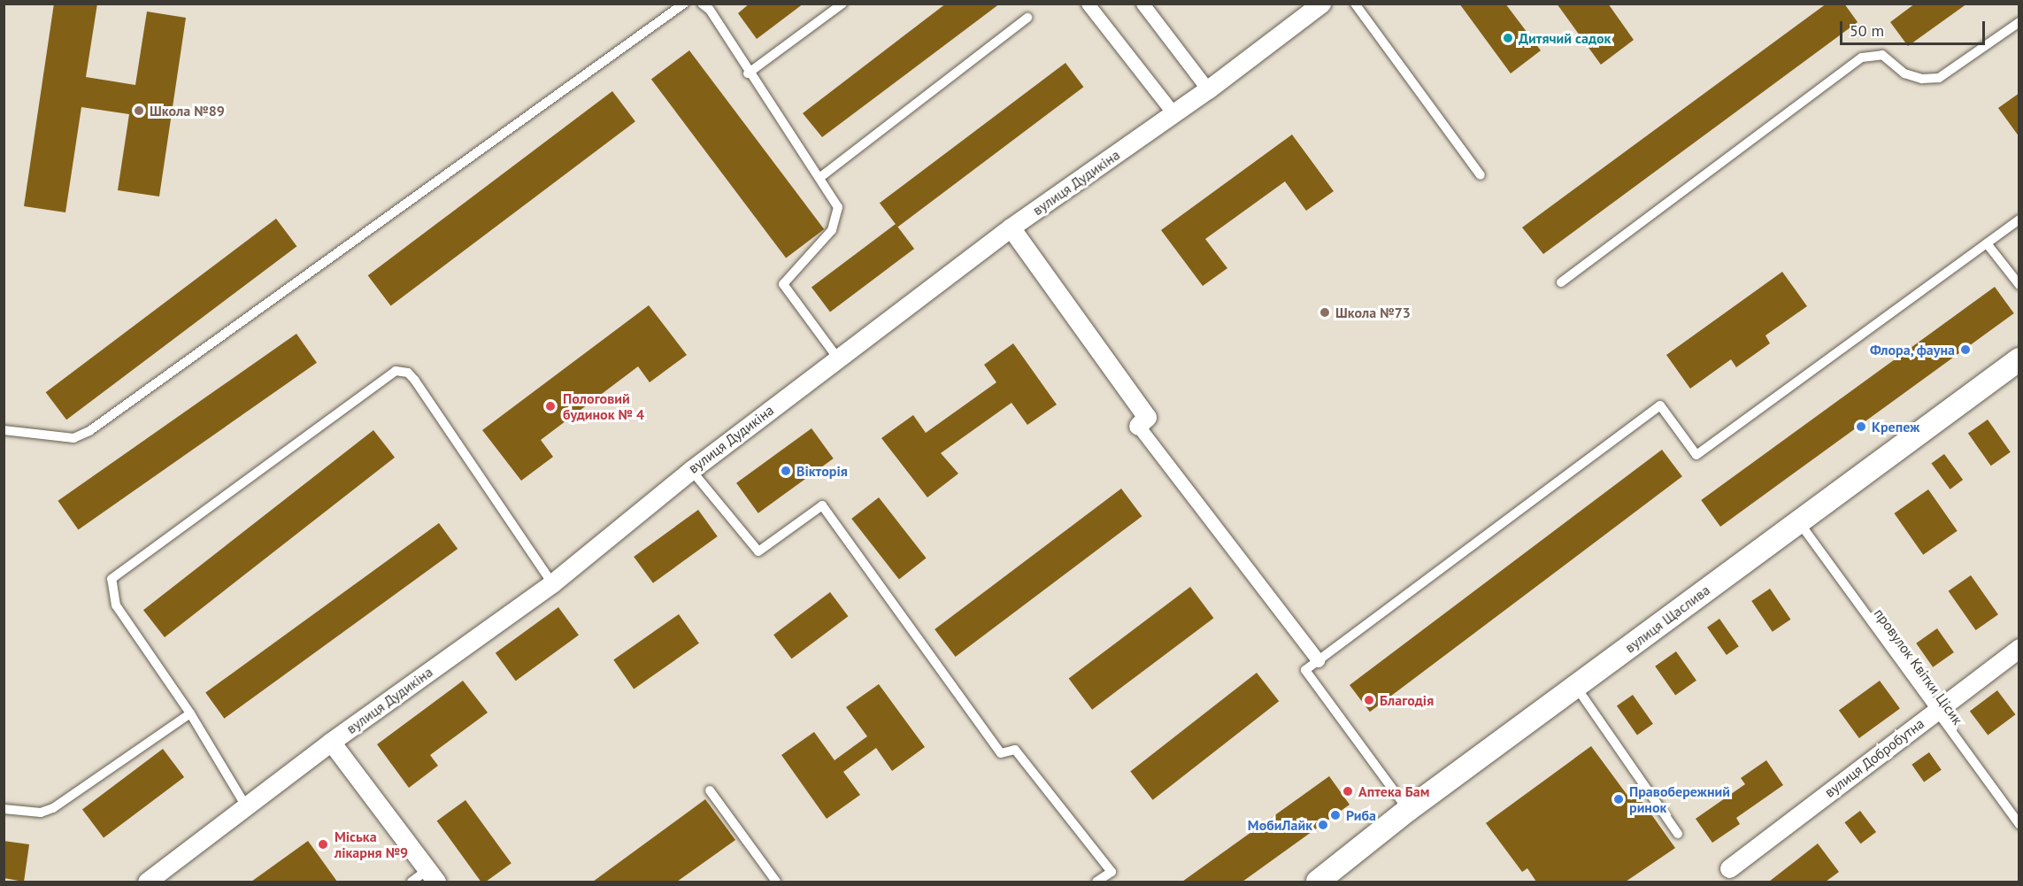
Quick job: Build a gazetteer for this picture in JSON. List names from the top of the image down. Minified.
{"streets":{"street":["вулиця Дудикіна","вулиця Щаслива","вулиця Добробутна"],"lane":["провулок Квітки Цісик"]},"crossings":[["вулиця Щаслива","провулок Квітки Цісик"],["провулок Квітки Цісик","вулиця Добробутна"]],"places":["Дитячий садок","Школа №89","Школа №73","Флора, фауна","Пологовий будинок № 4","Крепеж","Вікторія","Благодія","Аптека Бам","Правобережний ринок","Риба","МобиЛайк","Міська лікарня №9"],"scale_bar":"50 m"}
